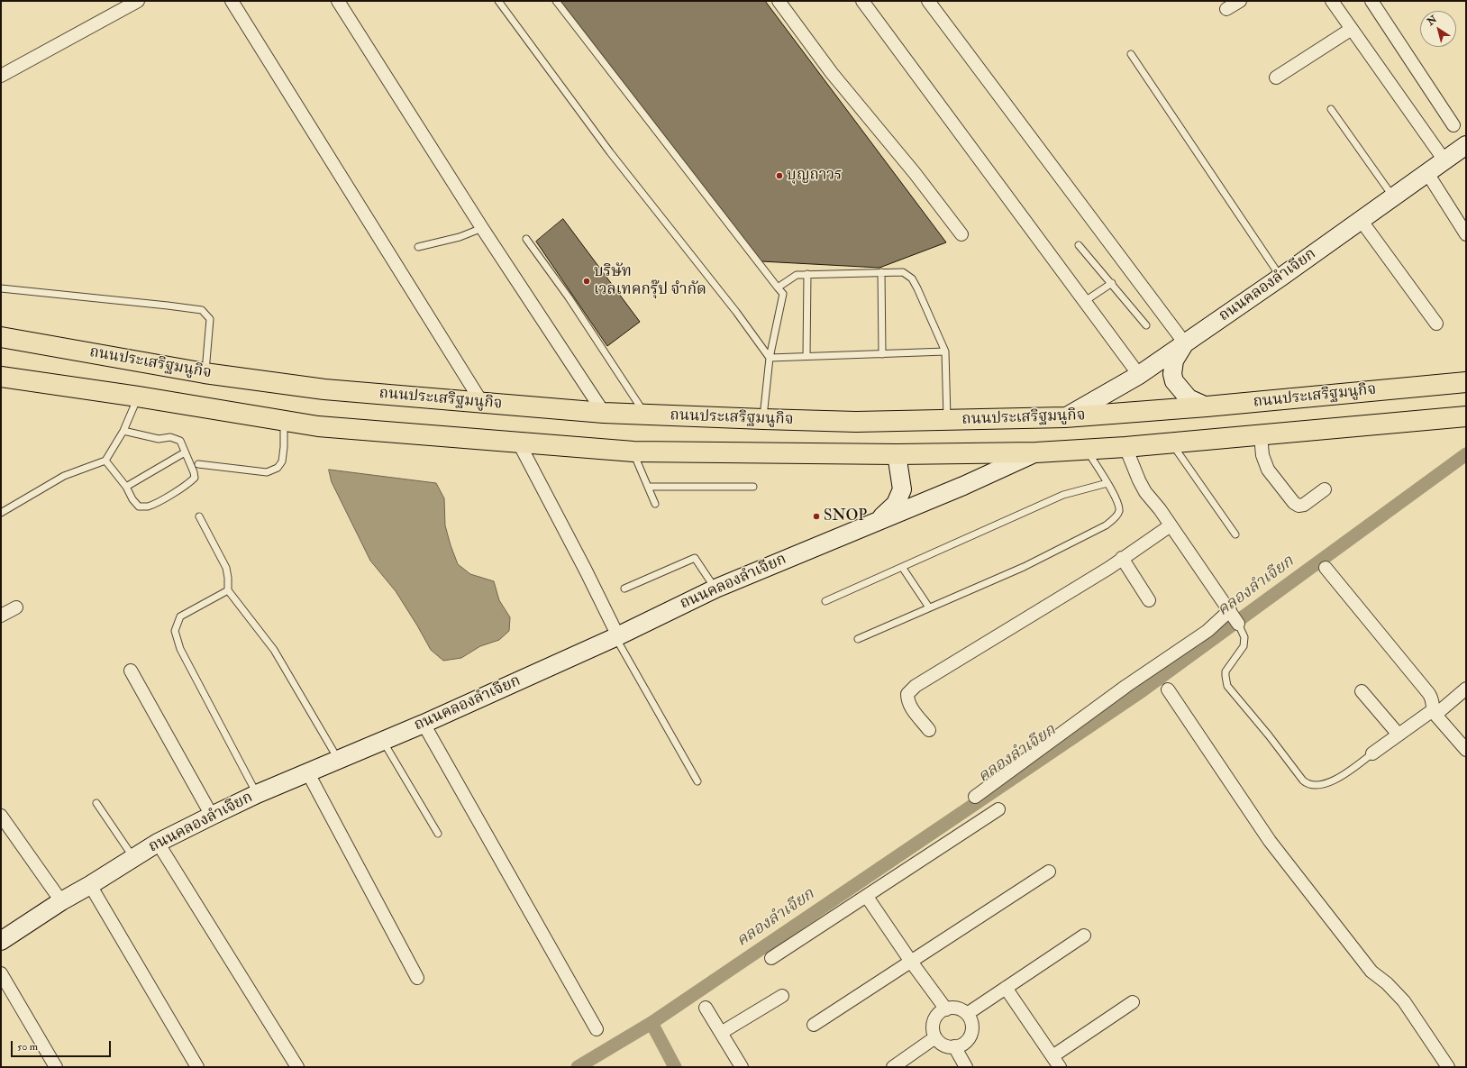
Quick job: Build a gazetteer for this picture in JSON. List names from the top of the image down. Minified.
{"streets":{"main road":["ถนนประเสริฐมนูกิจ"],"street":["ถนนคลองลำเจียก"]},"crossings":[["ถนนคลองลำเจียก","ถนนประเสริฐมนูกิจ"]],"water":["คลองลำเจียก"],"places":["บุญถาวร","บริษัท เวลเทคกรุ๊ป จำกัด","SNOP"],"scale_bar":"50 m","north":"top left"}
